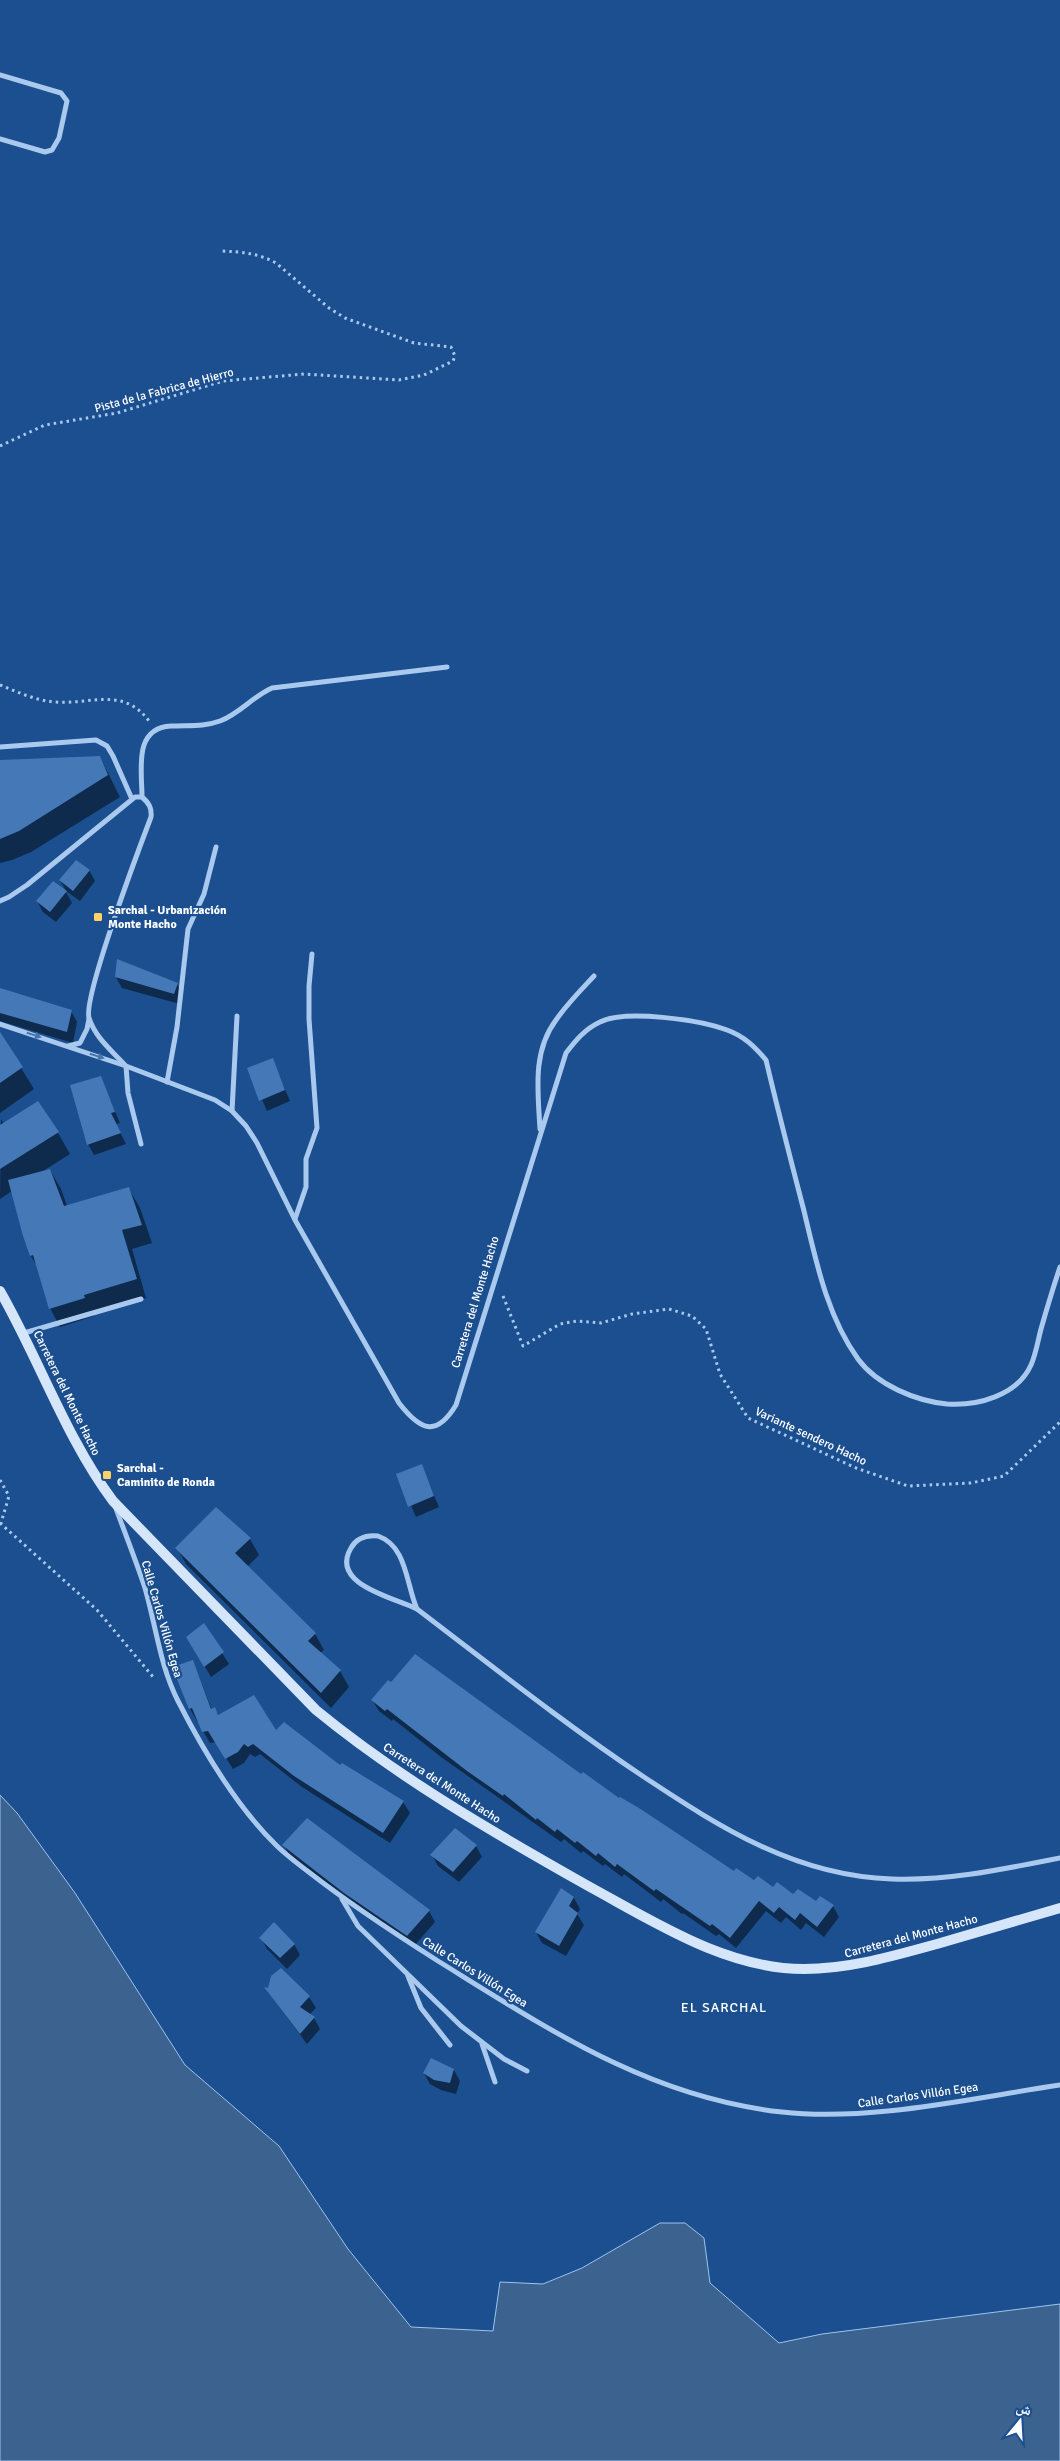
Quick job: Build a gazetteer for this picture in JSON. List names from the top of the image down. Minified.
{"streets":{"main road":["Carretera del Monte Hacho"],"street":["Calle Carlos Villón Egea"],"path":["Pista de la Fabrica de Hierro","Variante sendero Hacho"]},"crossings":[["Carretera del Monte Hacho","Variante sendero Hacho"],["Carretera del Monte Hacho","Calle Carlos Villón Egea"]],"districts":["EL SARCHAL"],"places":{"transit":["Sarchal - Urbanización Monte Hacho","Sarchal - Caminito de Ronda"]},"north":"top"}
